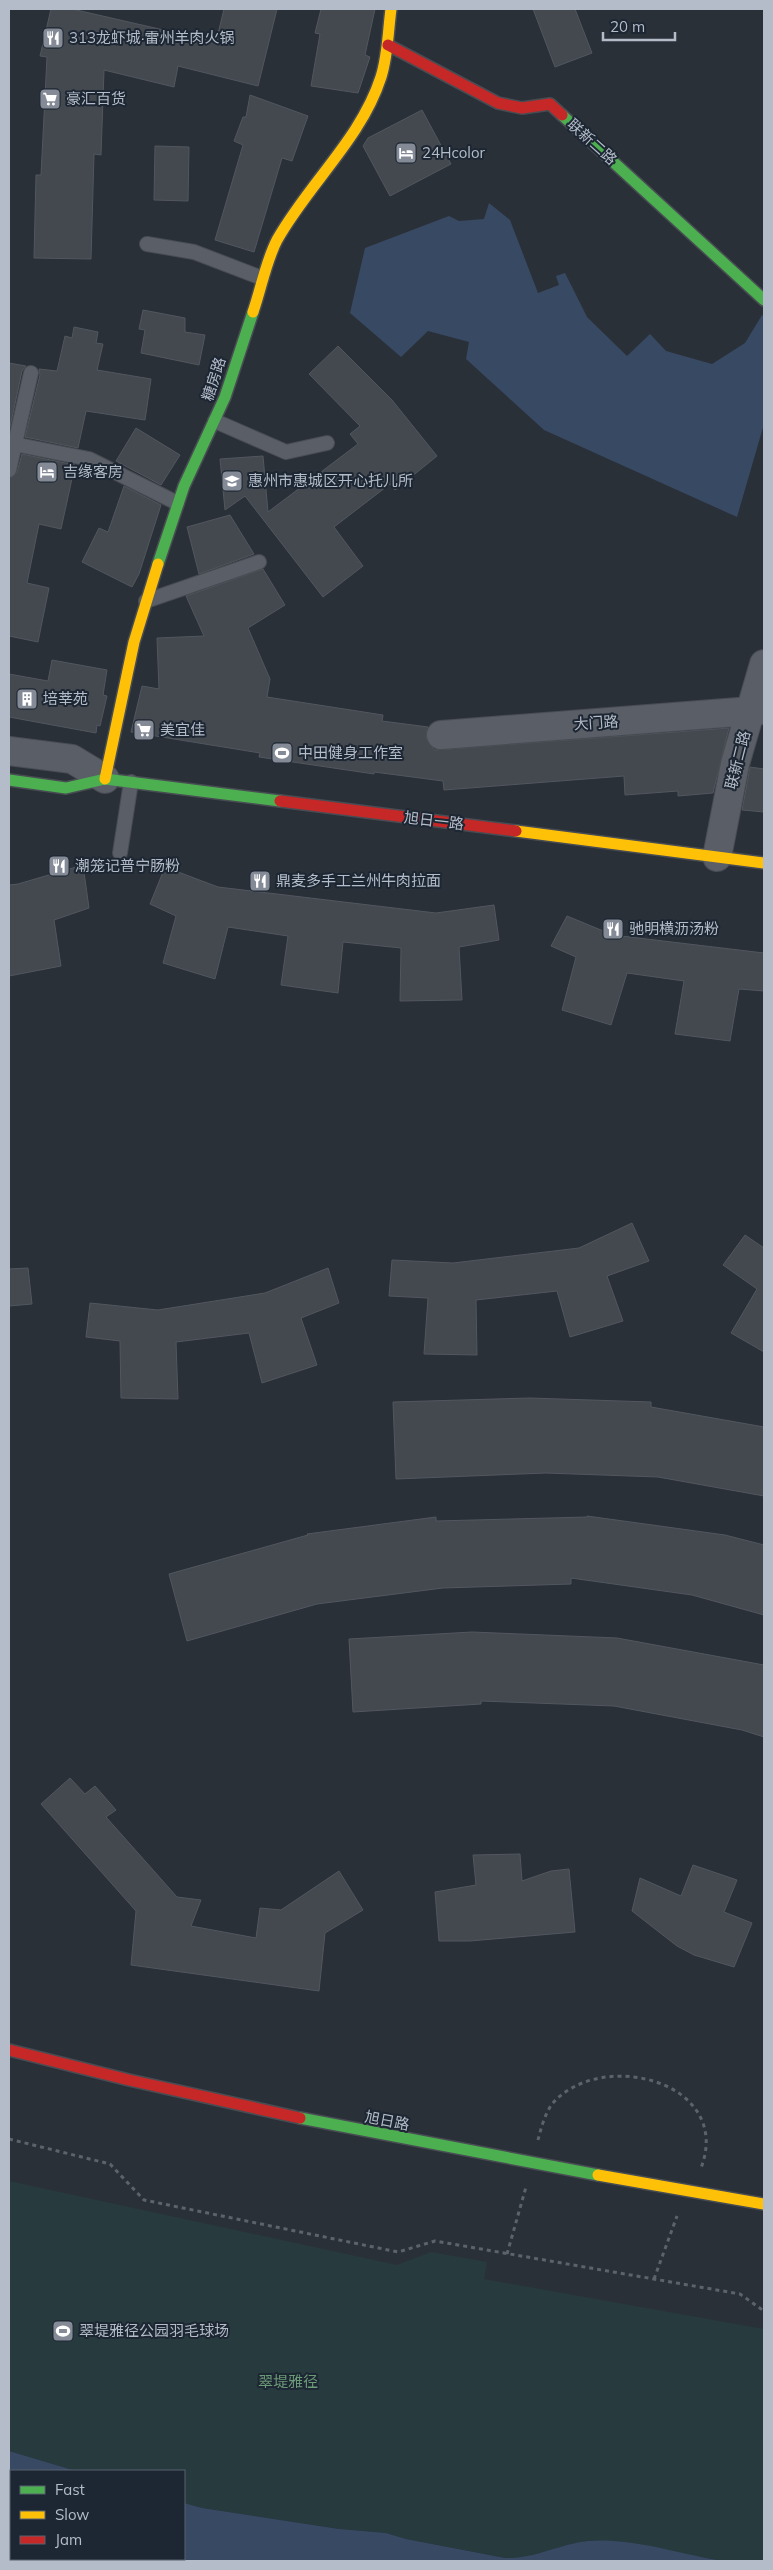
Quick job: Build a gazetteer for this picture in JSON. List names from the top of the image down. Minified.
{"streets":{"street":["联新二路","糖房路","大门路","旭日一路","旭日路"]},"crossings":[["联新二路","糖房路"],["联新二路","大门路"],["联新二路","旭日一路"],["糖房路","旭日一路"]],"parks":["翠堤雅径"],"places":{"restaurant":["313龙虾城·雷州羊肉火锅","潮笼记普宁肠粉","鼎麦多手工兰州牛肉拉面","驰明横沥汤粉"],"supermarket":["豪汇百货","美宜佳"],"hotel":["24Hcolor","吉缘客房"],"school or university":["惠州市惠城区开心托儿所"],"building":["培莘苑"],"sports":["中田健身工作室","翠堤雅径公园羽毛球场"]},"legend":["Fast","Slow","Jam"],"scale_bar":"20 m"}
